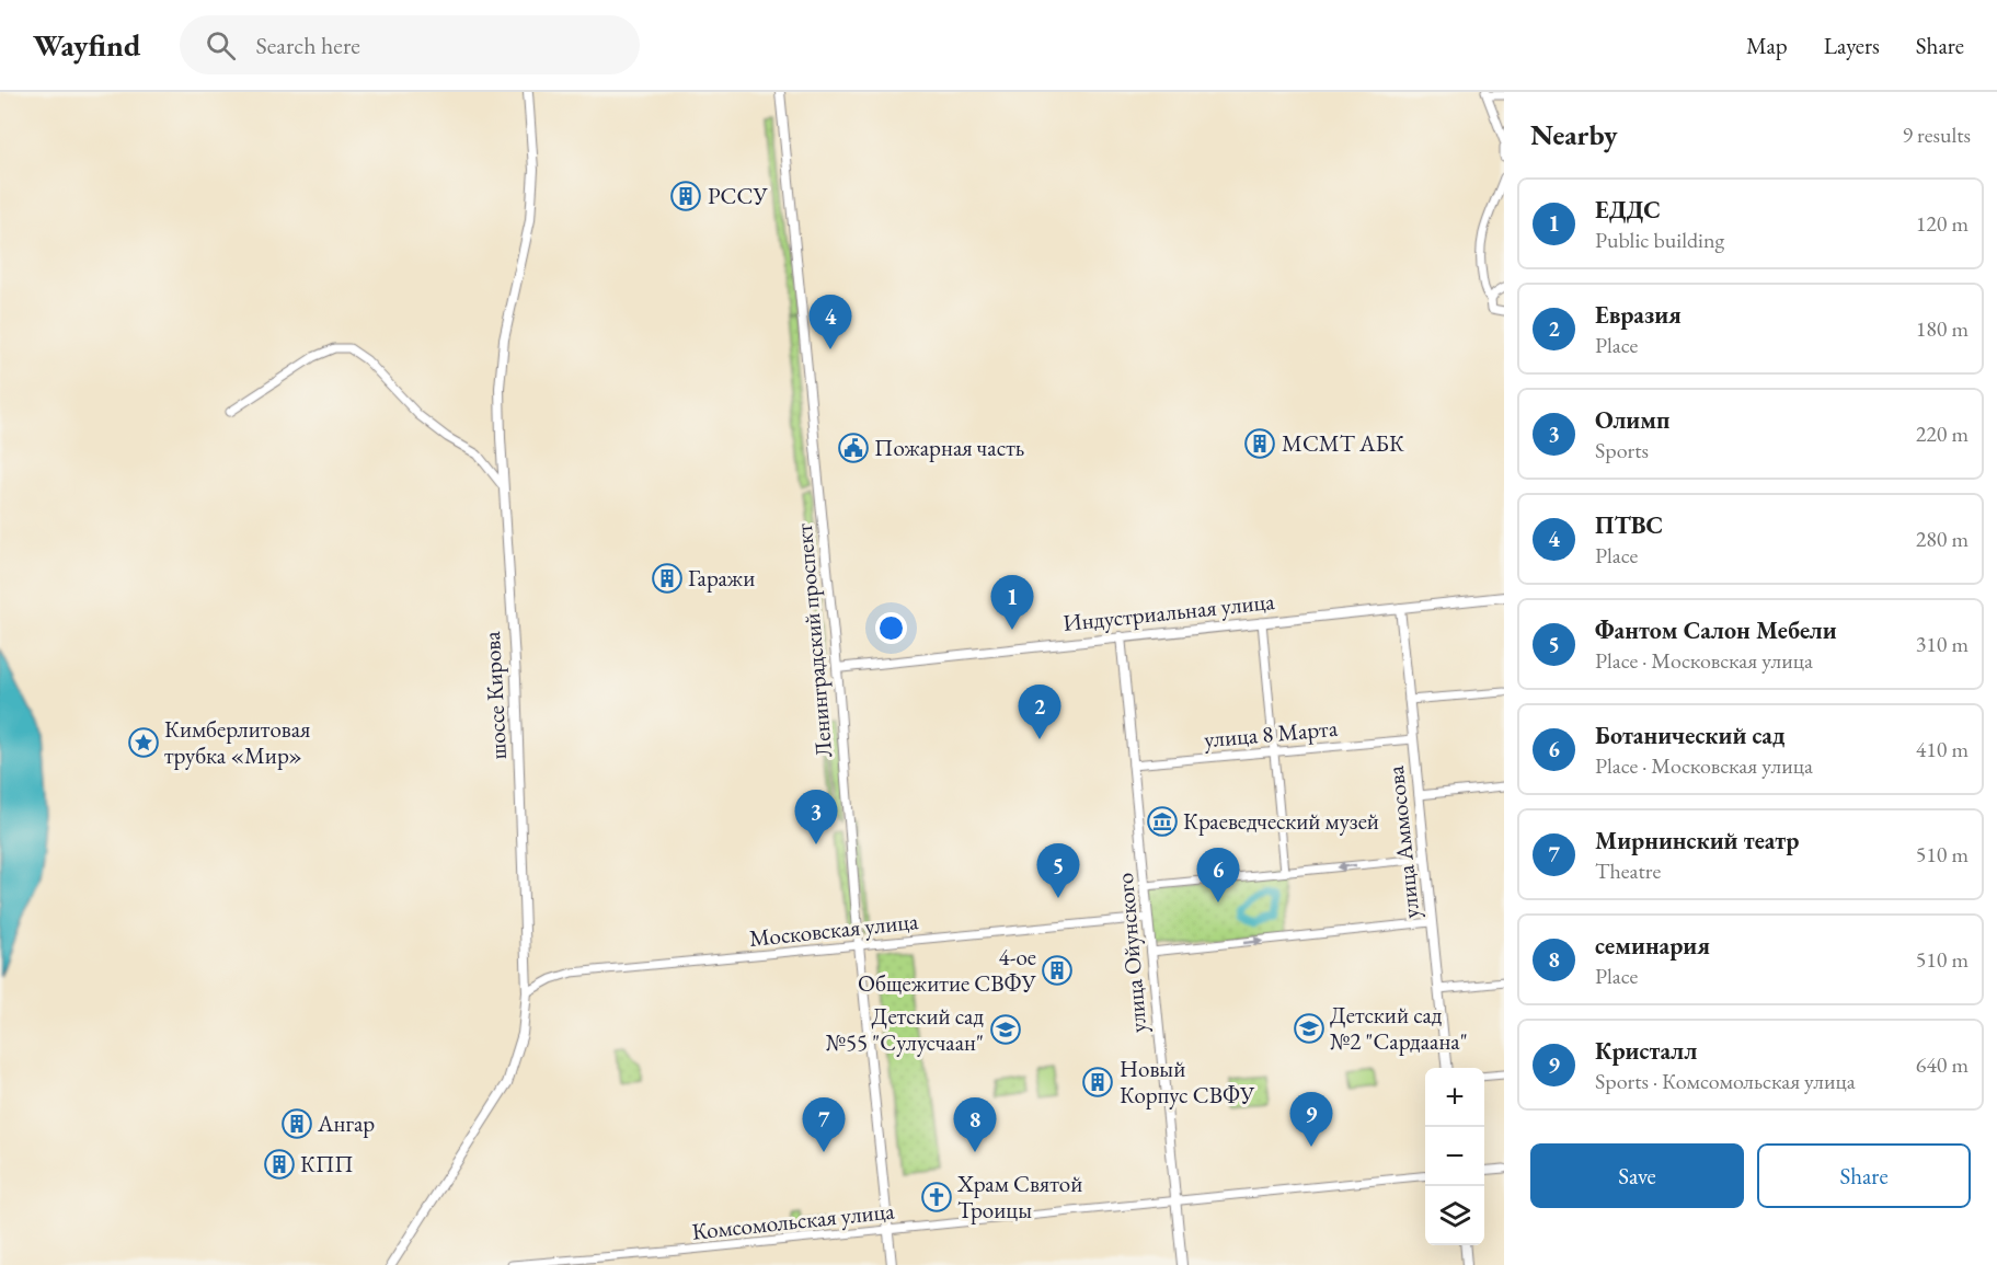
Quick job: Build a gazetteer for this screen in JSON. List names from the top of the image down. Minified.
{"streets":{"main road":["Индустриальная улица","Ленинградский проспект","шоссе Кирова","улица Аммосова","улица Ойунского"],"street":["улица 8 Марта","Московская улица","Комсомольская улица"]},"crossings":[["Индустриальная улица","Ленинградский проспект"],["Индустриальная улица","улица Аммосова"],["Индустриальная улица","улица Ойунского"],["Ленинградский проспект","Московская улица"],["Ленинградский проспект","Комсомольская улица"],["шоссе Кирова","Московская улица"],["улица 8 Марта","улица Аммосова"],["улица 8 Марта","улица Ойунского"],["Московская улица","улица Ойунского"],["улица Ойунского","Комсомольская улица"]],"places":{"building":["РССУ","МСМТ АБК","Гаражи","4-ое Общежитие СВФУ","Новый Корпус СВФУ","Ангар","КПП"],"public building":["Пожарная часть"],"place":["Кимберлитовая трубка «Мир»"],"museum":["Краеведческий музей"],"school or university":["Детский сад №2 \"Сардаана\"","Детский сад №55 \"Сулусчаан\""],"church":["Храм Святой Троицы"]},"page":{"header":"Wayfind","search":"Search here","nav":["Map","Layers","Share"],"heading":["Nearby","9 results"],"list":[{"mark":"1","name":"ЕДДС","note":"Public building","value":"120 m"},{"mark":"2","name":"Евразия","note":"Place","value":"180 m"},{"mark":"3","name":"Олимп","note":"Sports","value":"220 m"},{"mark":"4","name":"ПТВС","note":"Place","value":"280 m"},{"mark":"5","name":"Фантом Салон Мебели","note":"Place · Московская улица","value":"310 m"},{"mark":"6","name":"Ботанический сад","note":"Place · Московская улица","value":"410 m"},{"mark":"7","name":"Мирнинский театр","note":"Theatre","value":"510 m"},{"mark":"8","name":"семинария","note":"Place","value":"510 m"},{"mark":"9","name":"Кристалл","note":"Sports · Комсомольская улица","value":"640 m"}],"pins":["4","1","2","3","5","6","9","7","8"],"map_buttons":["+","−"],"buttons":["Save","Share"]}}
